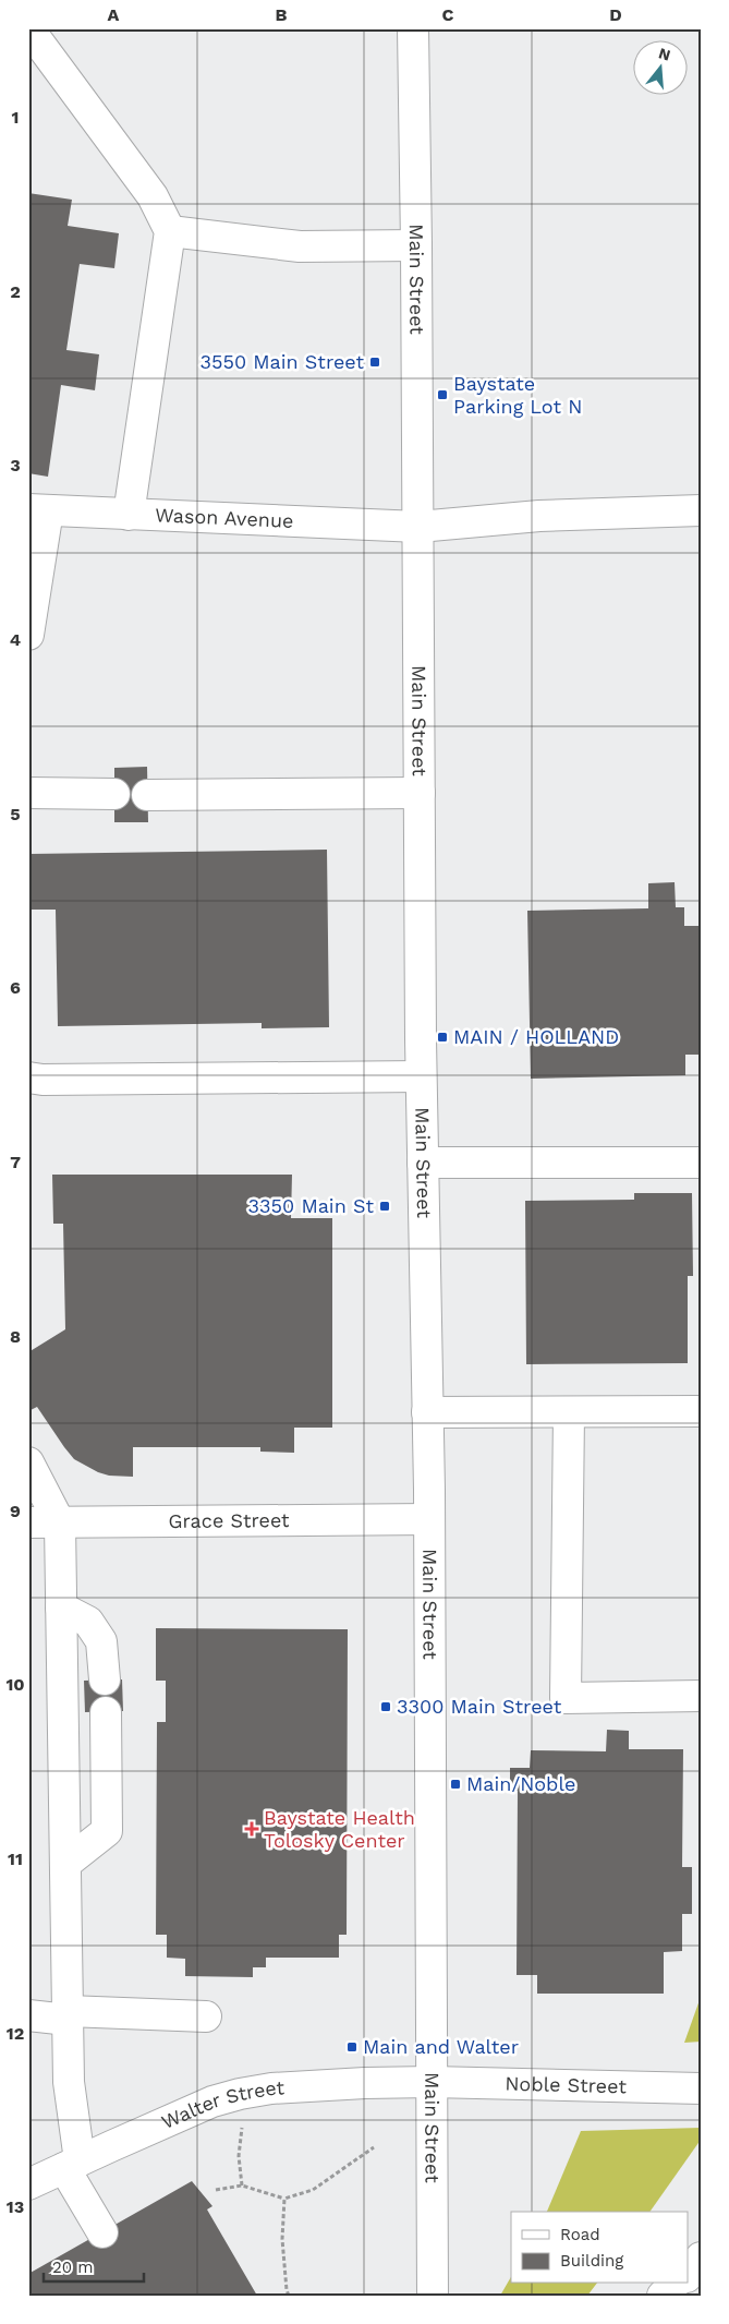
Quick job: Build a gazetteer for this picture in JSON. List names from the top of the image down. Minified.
{"streets":{"main road":["Main Street","Wason Avenue","Grace Street","Noble Street","Walter Street"]},"crossings":[["Main Street","Wason Avenue"],["Main Street","Grace Street"],["Main Street","Noble Street"],["Main Street","Walter Street"],["Noble Street","Walter Street"]],"places":{"transit":["3550 Main Street","Baystate Parking Lot N","MAIN / HOLLAND","3350 Main St","3300 Main Street","Main/Noble","Main and Walter"],"health":["Baystate Health Tolosky Center"]},"legend":["Road","Building"],"scale_bar":"20 m","north":"top","grid":{"columns":["A","B","C","D"],"rows":["1","2","3","4","5","6","7","8","9","10","11","12","13"]}}
